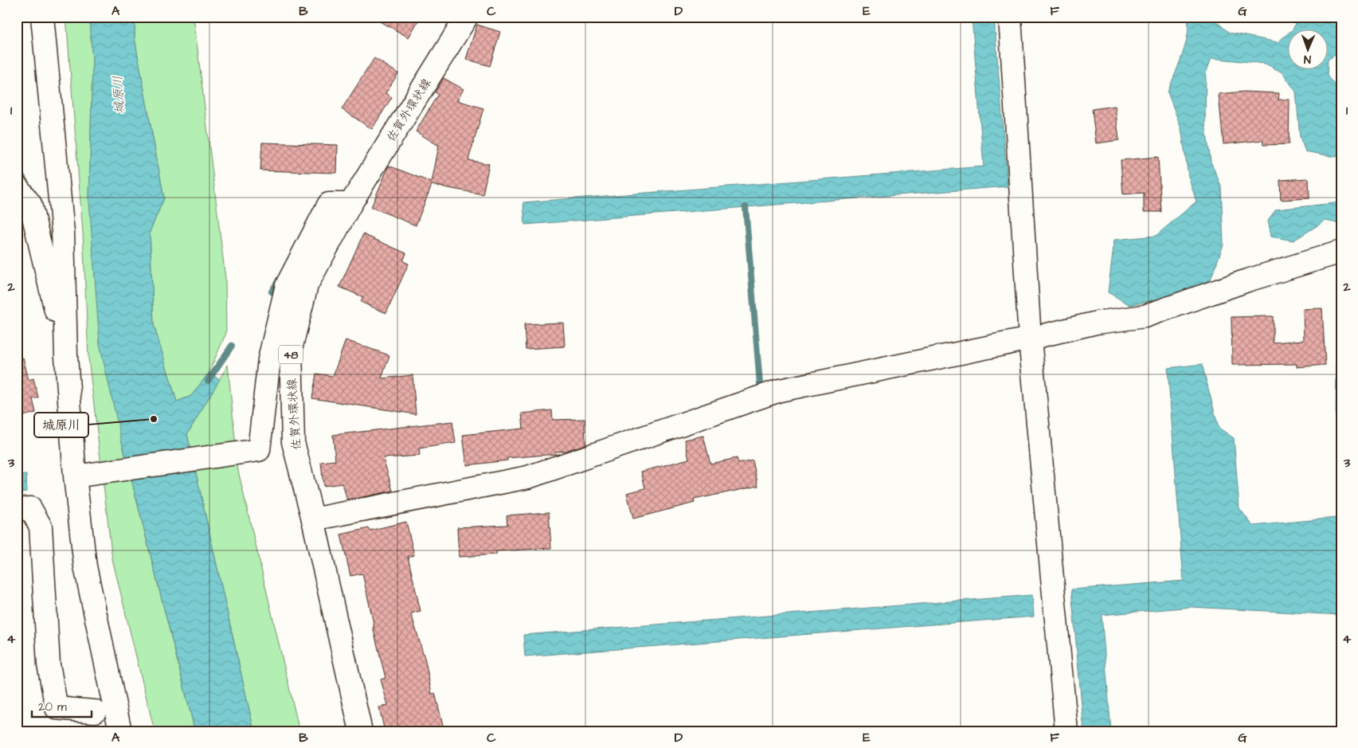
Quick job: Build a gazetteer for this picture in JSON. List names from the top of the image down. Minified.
{"streets":{"street":["佐賀外環状線","48"]},"water":["城原川"],"places":["城原川"],"scale_bar":"20 m","north":"bottom","grid":{"columns":["A","B","C","D","E","F","G"],"rows":["1","2","3","4"]}}
